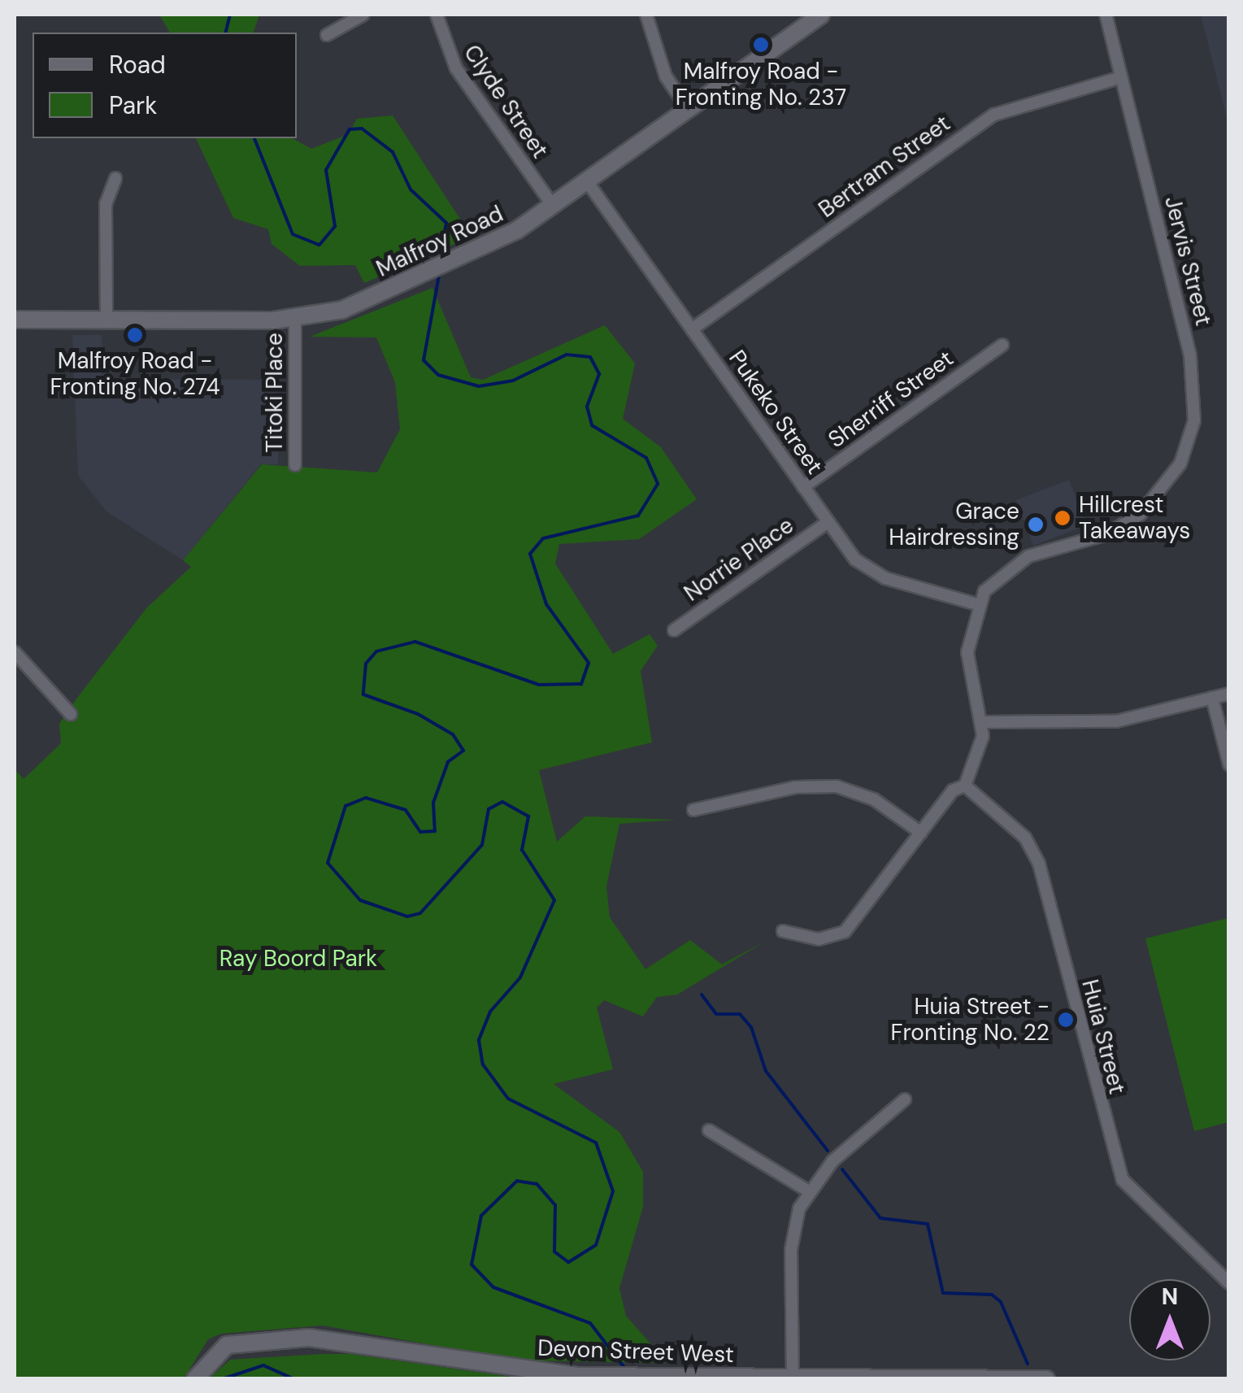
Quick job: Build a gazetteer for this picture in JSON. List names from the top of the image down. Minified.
{"streets":{"main road":["Malfroy Road","Devon Street West"],"street":["Clyde Street","Bertram Street","Jervis Street","Titoki Place","Sherriff Street","Pukeko Street","Norrie Place","Huia Street"]},"crossings":[["Clyde Street","Malfroy Road"],["Bertram Street","Jervis Street"],["Bertram Street","Pukeko Street"],["Malfroy Road","Titoki Place"],["Malfroy Road","Pukeko Street"],["Jervis Street","Pukeko Street"],["Sherriff Street","Pukeko Street"],["Pukeko Street","Norrie Place"]],"parks":["Ray Boord Park"],"places":["Malfroy Road - Fronting No. 237","Malfroy Road - Fronting No. 274","Hillcrest Takeaways","Grace Hairdressing","Huia Street - Fronting No. 22"],"legend":["Road","Park"],"north":"top"}
